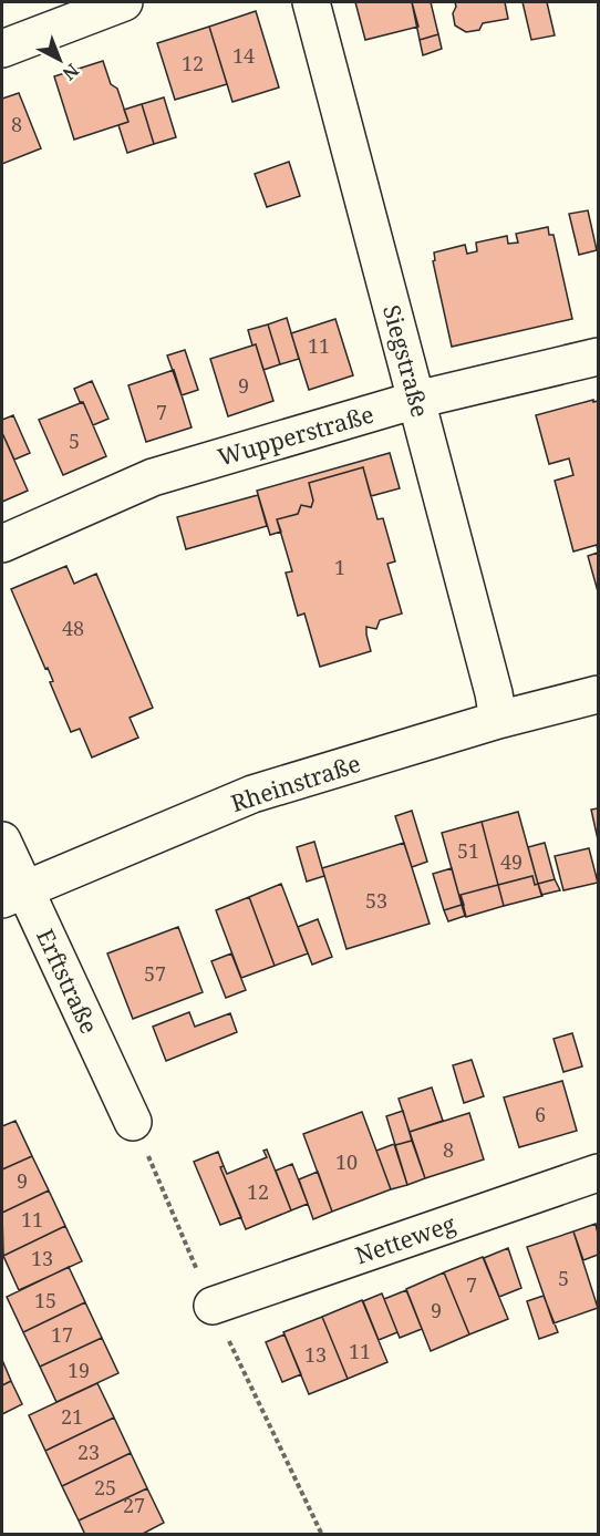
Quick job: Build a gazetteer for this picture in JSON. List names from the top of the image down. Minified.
{"streets":{"street":["Siegstraße","Wupperstraße","Rheinstraße","Erftstraße","Netteweg"]},"crossings":[["Siegstraße","Wupperstraße"],["Siegstraße","Rheinstraße"],["Rheinstraße","Erftstraße"]],"house_numbers":["14","12","8","11","9","7","5","1","48","51","49","53","57","6","8","10","9","12","11","13","5","7","15","9","17","11","13","19","21","23","25","27"],"north":"bottom right"}
